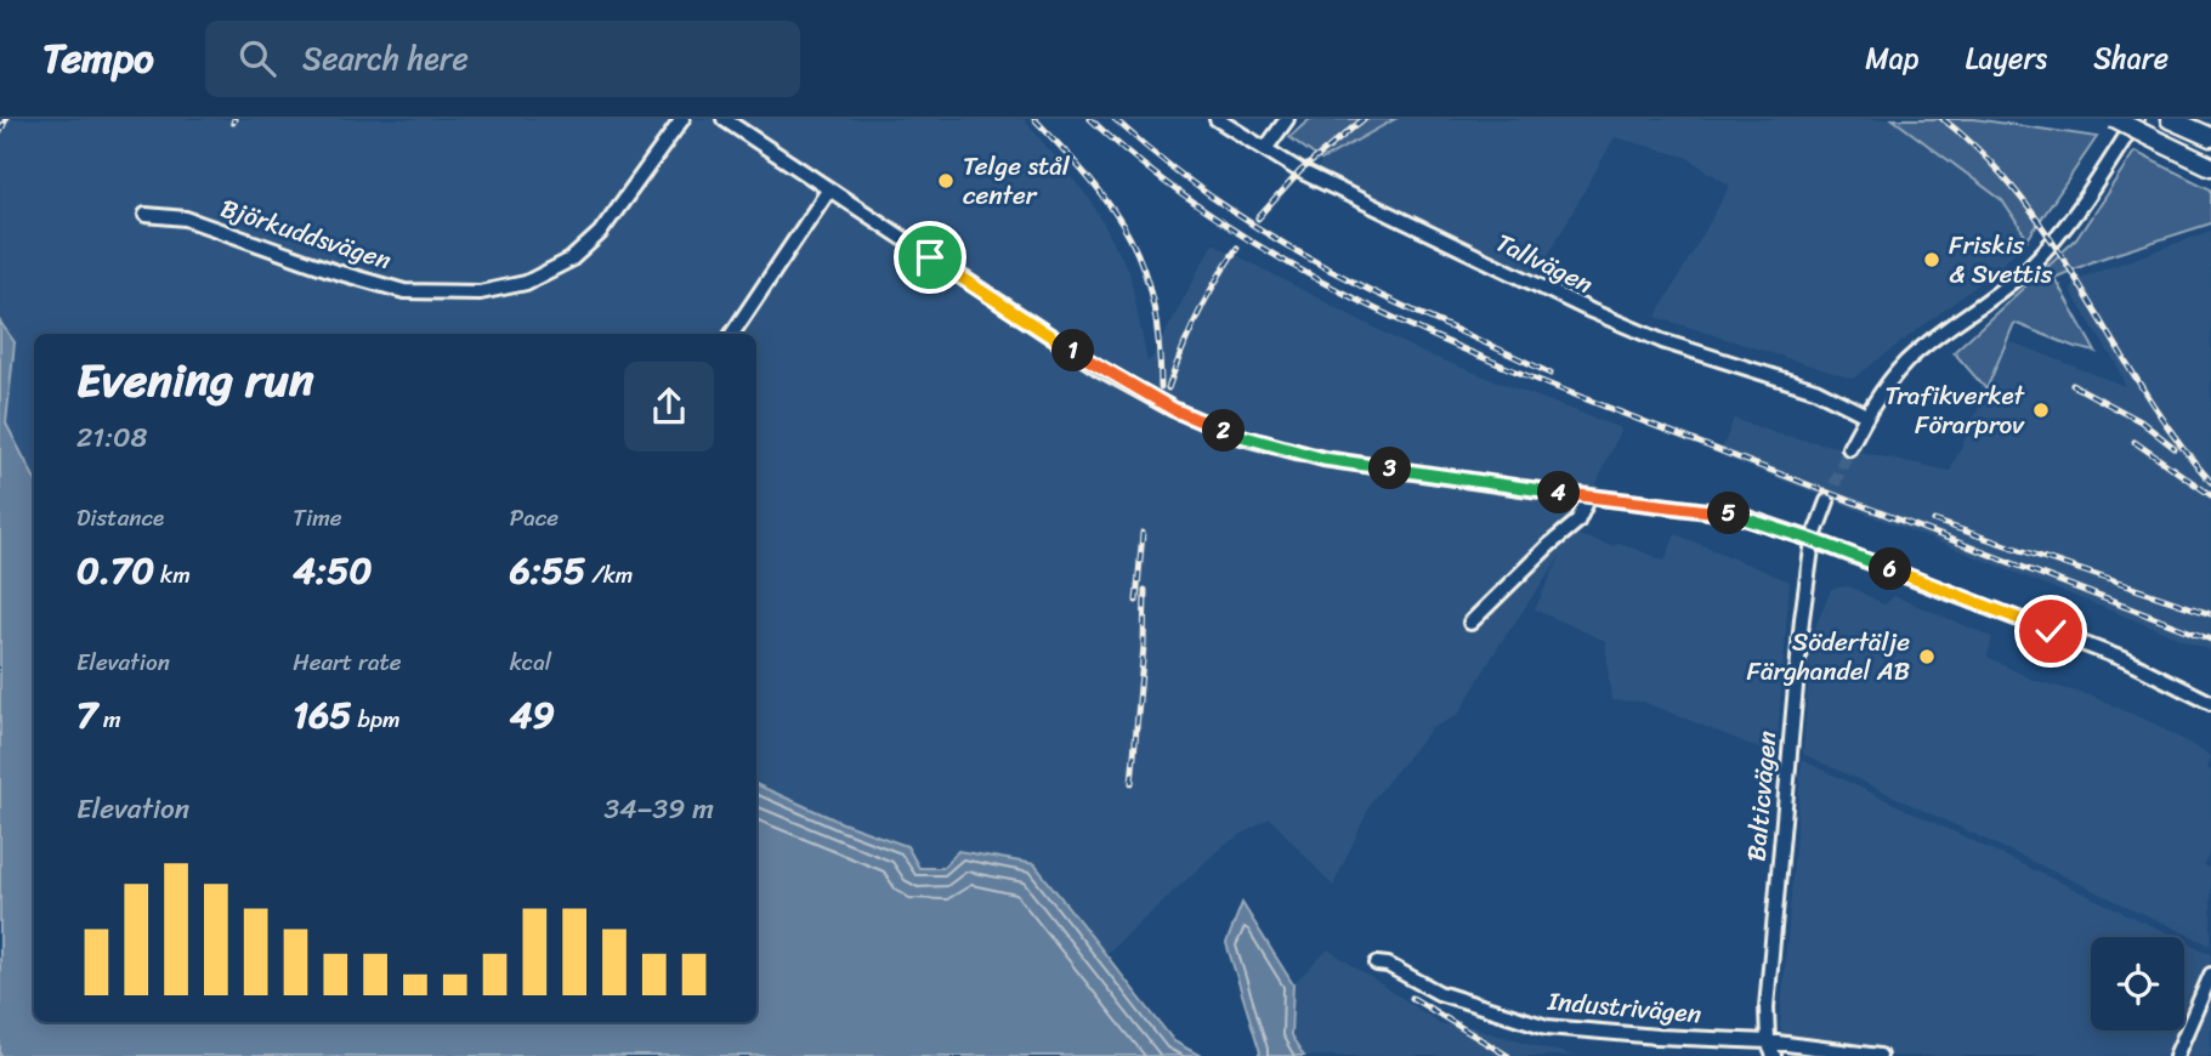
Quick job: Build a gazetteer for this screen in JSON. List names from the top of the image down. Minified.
{"streets":{"street":["Björkuddsvägen","Tallvägen","Balticvägen","Industrivägen"]},"crossings":[["Balticvägen","Industrivägen"]],"places":["Telge stål center","Friskis & Svettis","Trafikverket Förarprov","Södertälje Färghandel AB"],"page":{"header":"Tempo","search":"Search here","nav":["Map","Layers","Share"],"pins":["1","2","3","4","5","6"],"heading":["Evening run","21:08"],"stats":[["Distance","0.70 km"],["Time","4:50"],["Pace","6:55 /km"],["Elevation","7 m"],["Heart rate","165 bpm"],["kcal","49"]],"chart":["Elevation","34–39 m"]}}
